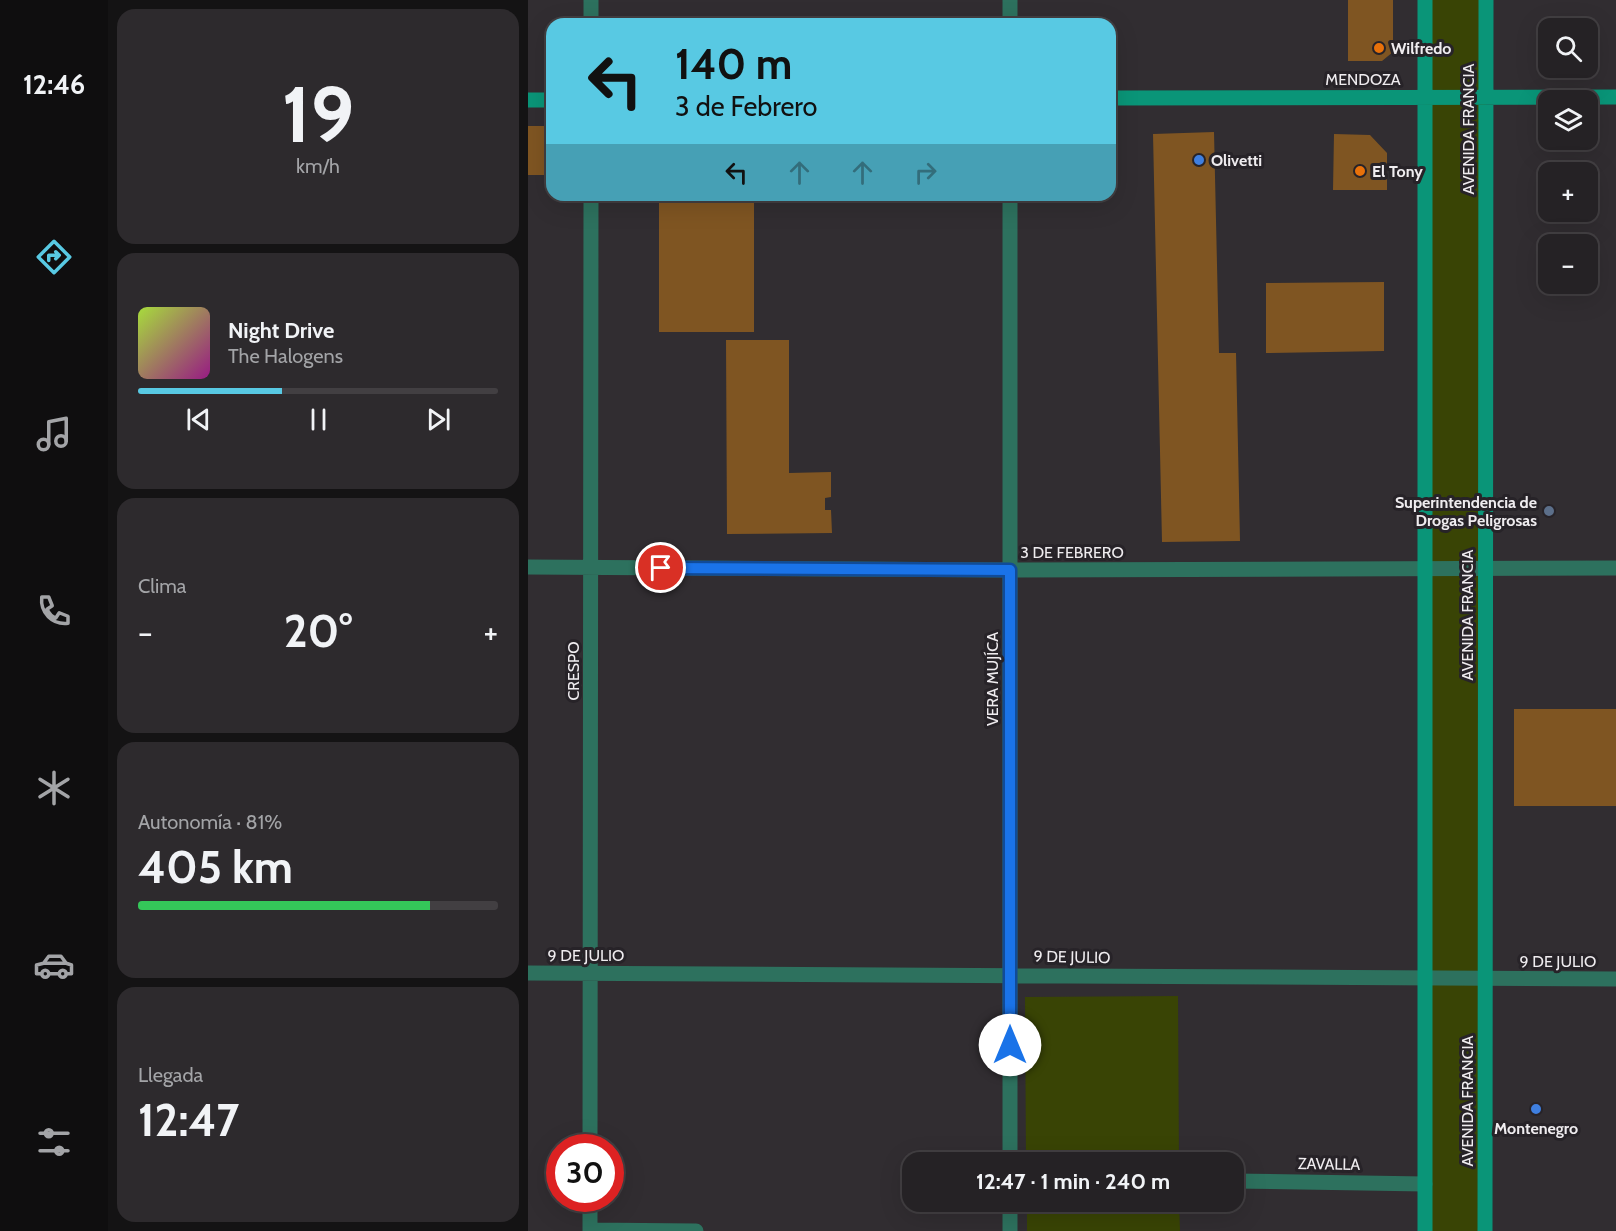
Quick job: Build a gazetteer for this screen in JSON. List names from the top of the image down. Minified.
{"streets":{"main road":["MENDOZA","AVENIDA FRANCIA"],"street":["3 DE FEBRERO","CRESPO","VERA MUJÍCA","9 DE JULIO","ZAVALLA"]},"crossings":[["MENDOZA","AVENIDA FRANCIA"],["AVENIDA FRANCIA","3 DE FEBRERO"],["AVENIDA FRANCIA","9 DE JULIO"],["3 DE FEBRERO","CRESPO"],["3 DE FEBRERO","VERA MUJÍCA"],["CRESPO","9 DE JULIO"],["VERA MUJÍCA","9 DE JULIO"]],"places":["Wilfredo","Olivetti","El Tony","Superintendencia de Drogas Peligrosas","Montenegro"],"page":{"tabs":"12:46","tile":[["19","km/h"],"Clima",["Autonomía · 81%","405 km"],["Llegada","12:47"]],"map_buttons":["+","−"],"turn":["140 m","3 de Febrero"],"song":["Night Drive","The Halogens"],"heat":["−","20°","+"],"limit":"30","trip":"12:47 · 1 min · 240 m"}}
